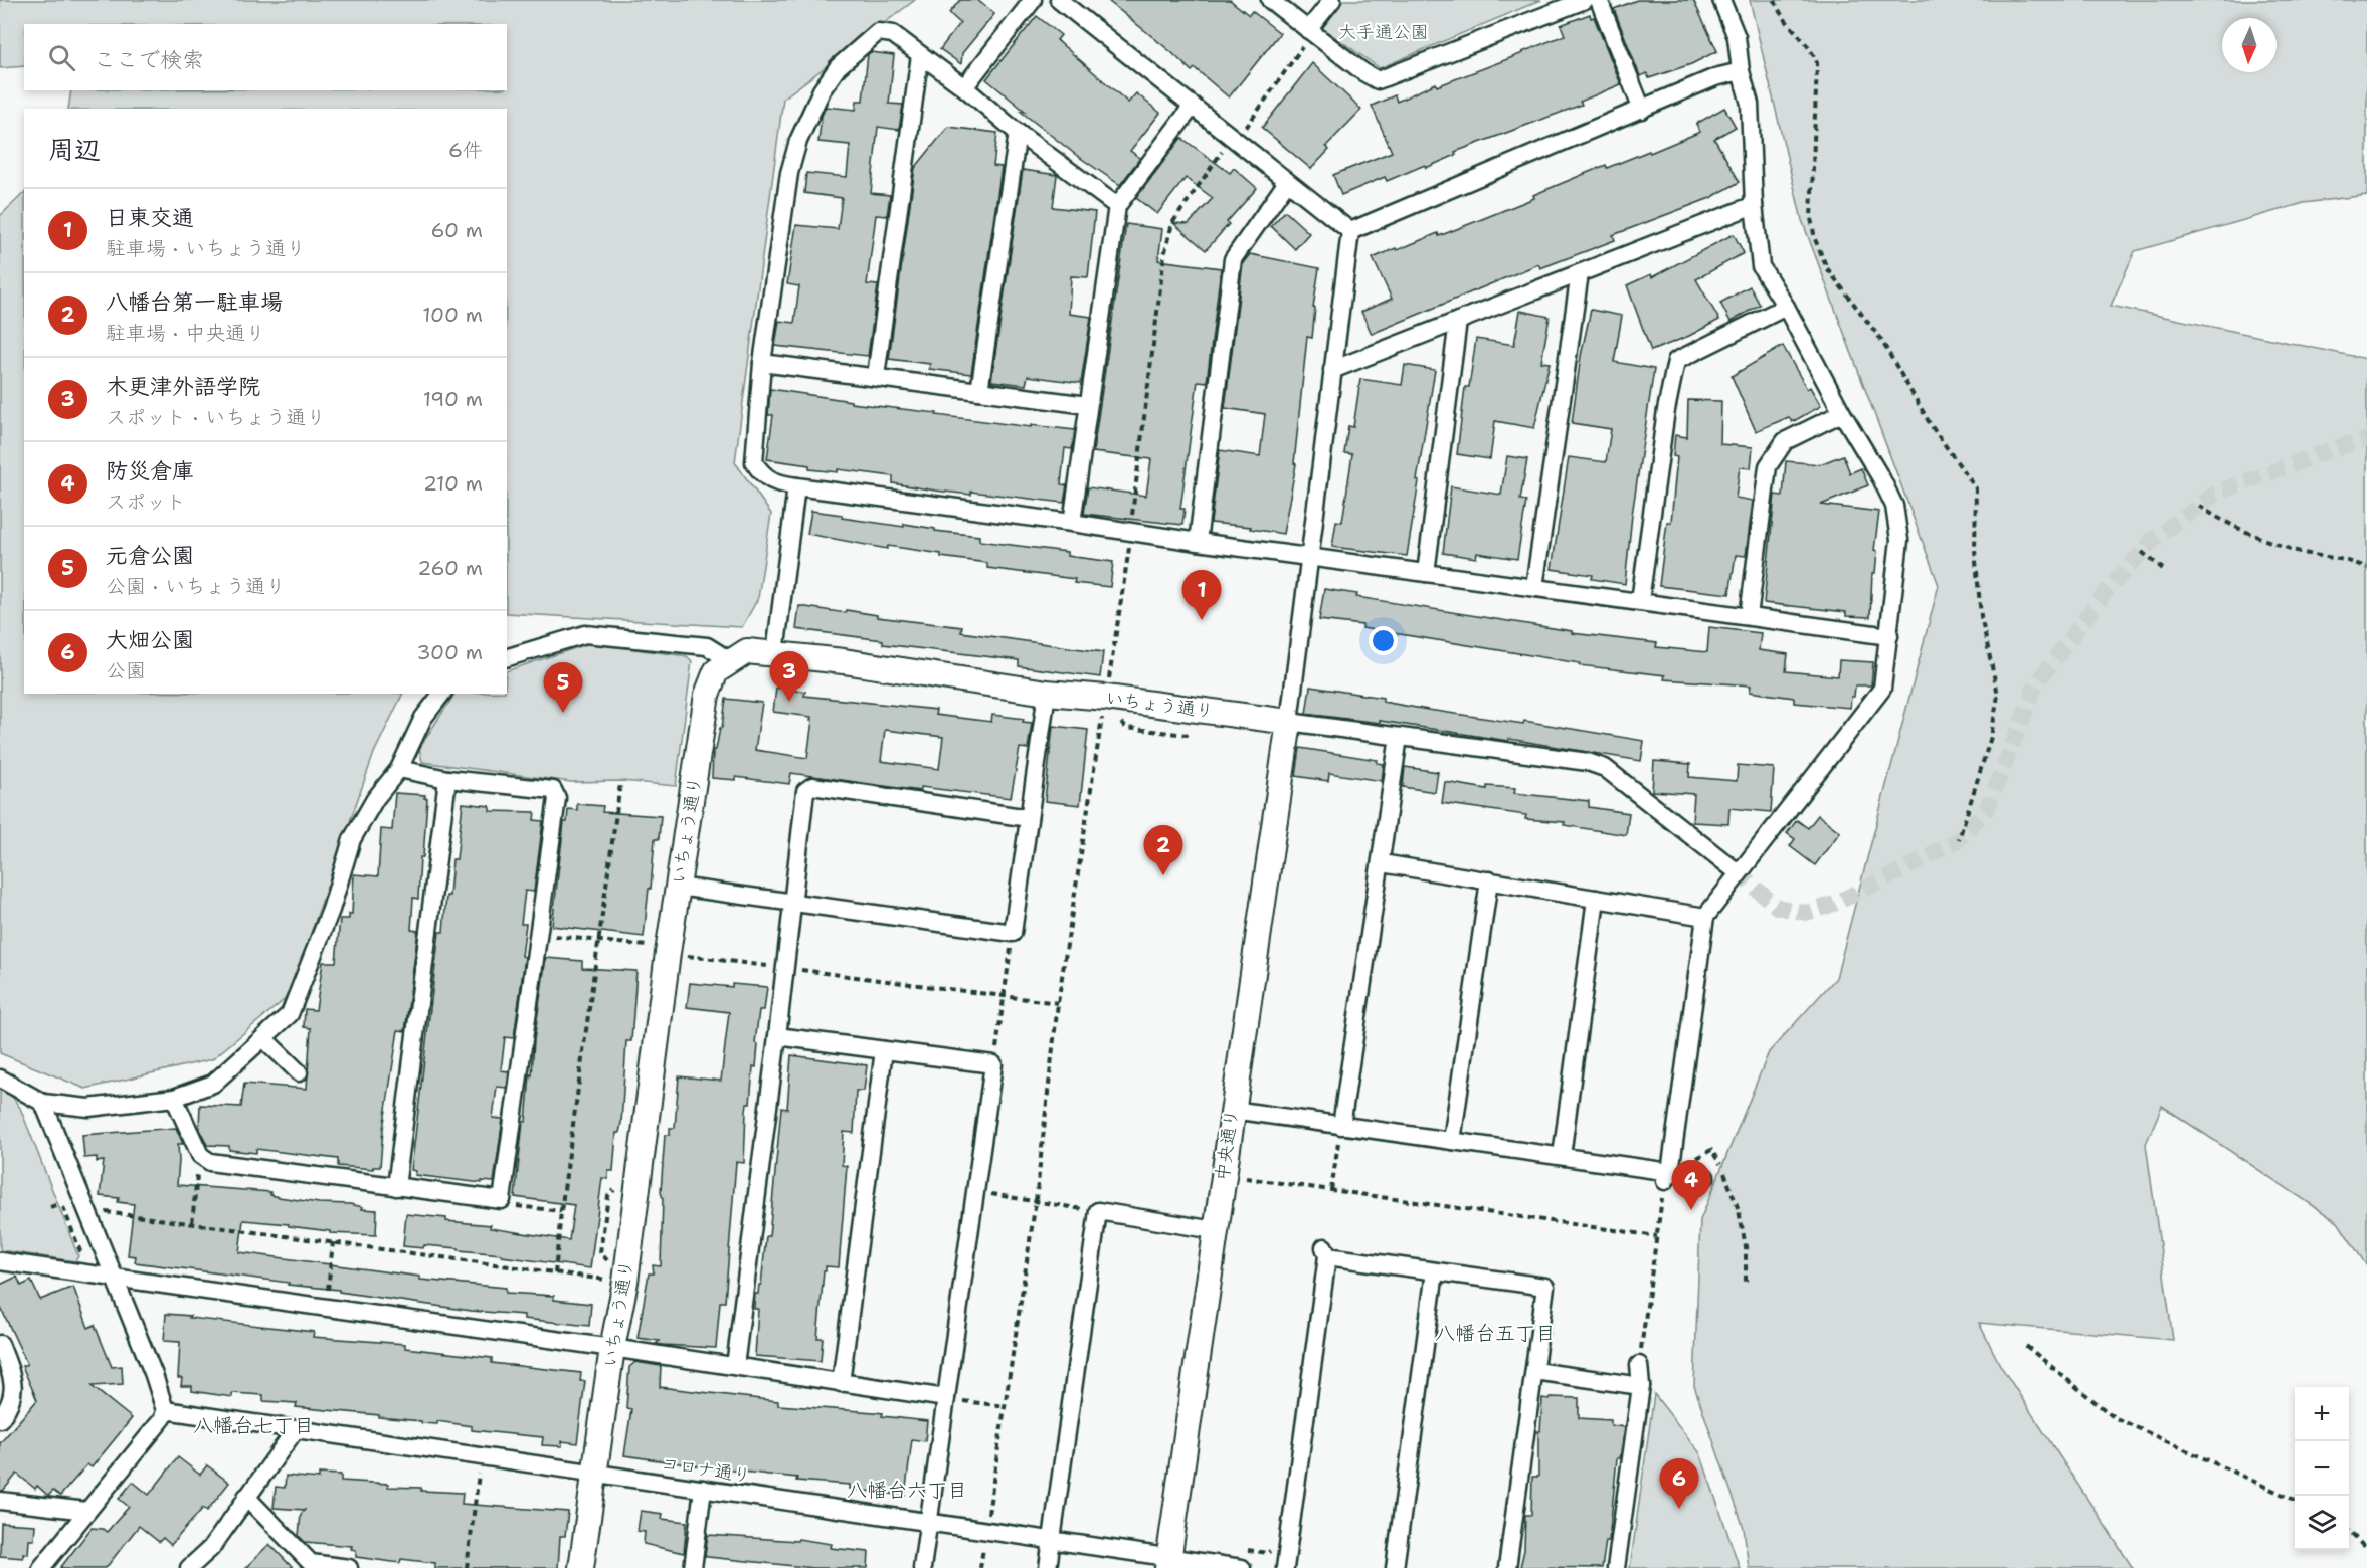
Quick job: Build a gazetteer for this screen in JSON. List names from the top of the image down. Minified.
{"streets":{"street":["いちょう通り","中央通り","コロナ通り"]},"crossings":[["いちょう通り","中央通り"],["いちょう通り","コロナ通り"],["中央通り","コロナ通り"]],"districts":["八幡台五丁目","八幡台七丁目","八幡台六丁目"],"parks":["大手通公園"],"north":"bottom","page":{"search":"ここで検索","heading":["周辺","6件"],"list":[{"mark":"1","name":"日東交通","note":"駐車場 · いちょう通り","value":"60 m"},{"mark":"2","name":"八幡台第一駐車場","note":"駐車場 · 中央通り","value":"100 m"},{"mark":"3","name":"木更津外語学院","note":"スポット · いちょう通り","value":"190 m"},{"mark":"4","name":"防災倉庫","note":"スポット","value":"210 m"},{"mark":"5","name":"元倉公園","note":"公園 · いちょう通り","value":"260 m"},{"mark":"6","name":"大畑公園","note":"公園","value":"300 m"}],"pins":["1","3","5","2","4","6"],"map_buttons":["+","−"]}}
